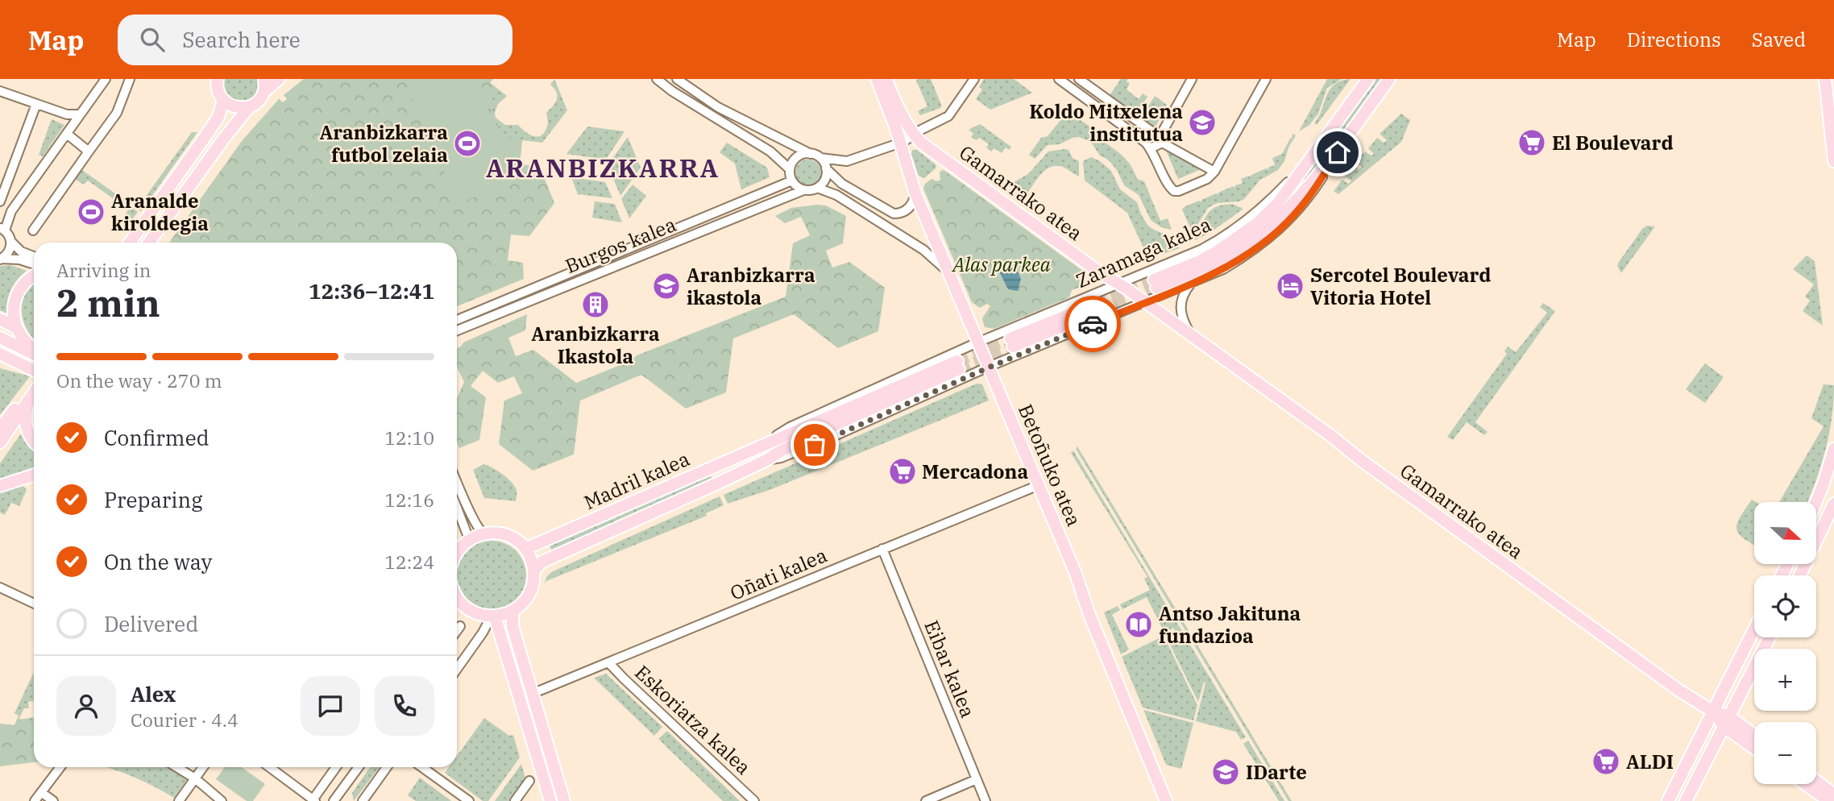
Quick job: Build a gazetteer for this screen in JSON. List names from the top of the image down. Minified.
{"streets":{"main road":["Gamarrako atea","Zaramaga kalea","Betoñuko atea","Madril kalea"],"street":["Burgos kalea","Oñati kalea","Eibar kalea","Eskoriatza kalea"]},"crossings":[["Gamarrako atea","Zaramaga kalea"],["Zaramaga kalea","Betoñuko atea"],["Zaramaga kalea","Madril kalea"],["Betoñuko atea","Madril kalea"],["Betoñuko atea","Oñati kalea"],["Oñati kalea","Eibar kalea"],["Oñati kalea","Eskoriatza kalea"]],"districts":["ARANBIZKARRA"],"parks":["Alas parkea"],"places":{"school or university":["Koldo Mitxelena institutua","Aranbizkarra ikastola","IDarte"],"supermarket":["El Boulevard","Mercadona","ALDI"],"sports":["Aranbizkarra futbol zelaia","Aranalde kiroldegia"],"hotel":["Sercotel Boulevard Vitoria Hotel"],"building":["Aranbizkarra Ikastola"],"library":["Antso Jakituna fundazioa"]},"north":"right","page":{"header":"Map","search":"Search here","nav":["Map","Directions","Saved"],"heading":["2 min","Arriving in","12:36–12:41"],"panel":["Alex","Courier · 4.4"],"bar":"On the way · 270 m","list":[["Confirmed","12:10"],["Preparing","12:16"],["On the way","12:24"],"Delivered"],"map_buttons":["+","−"]}}
